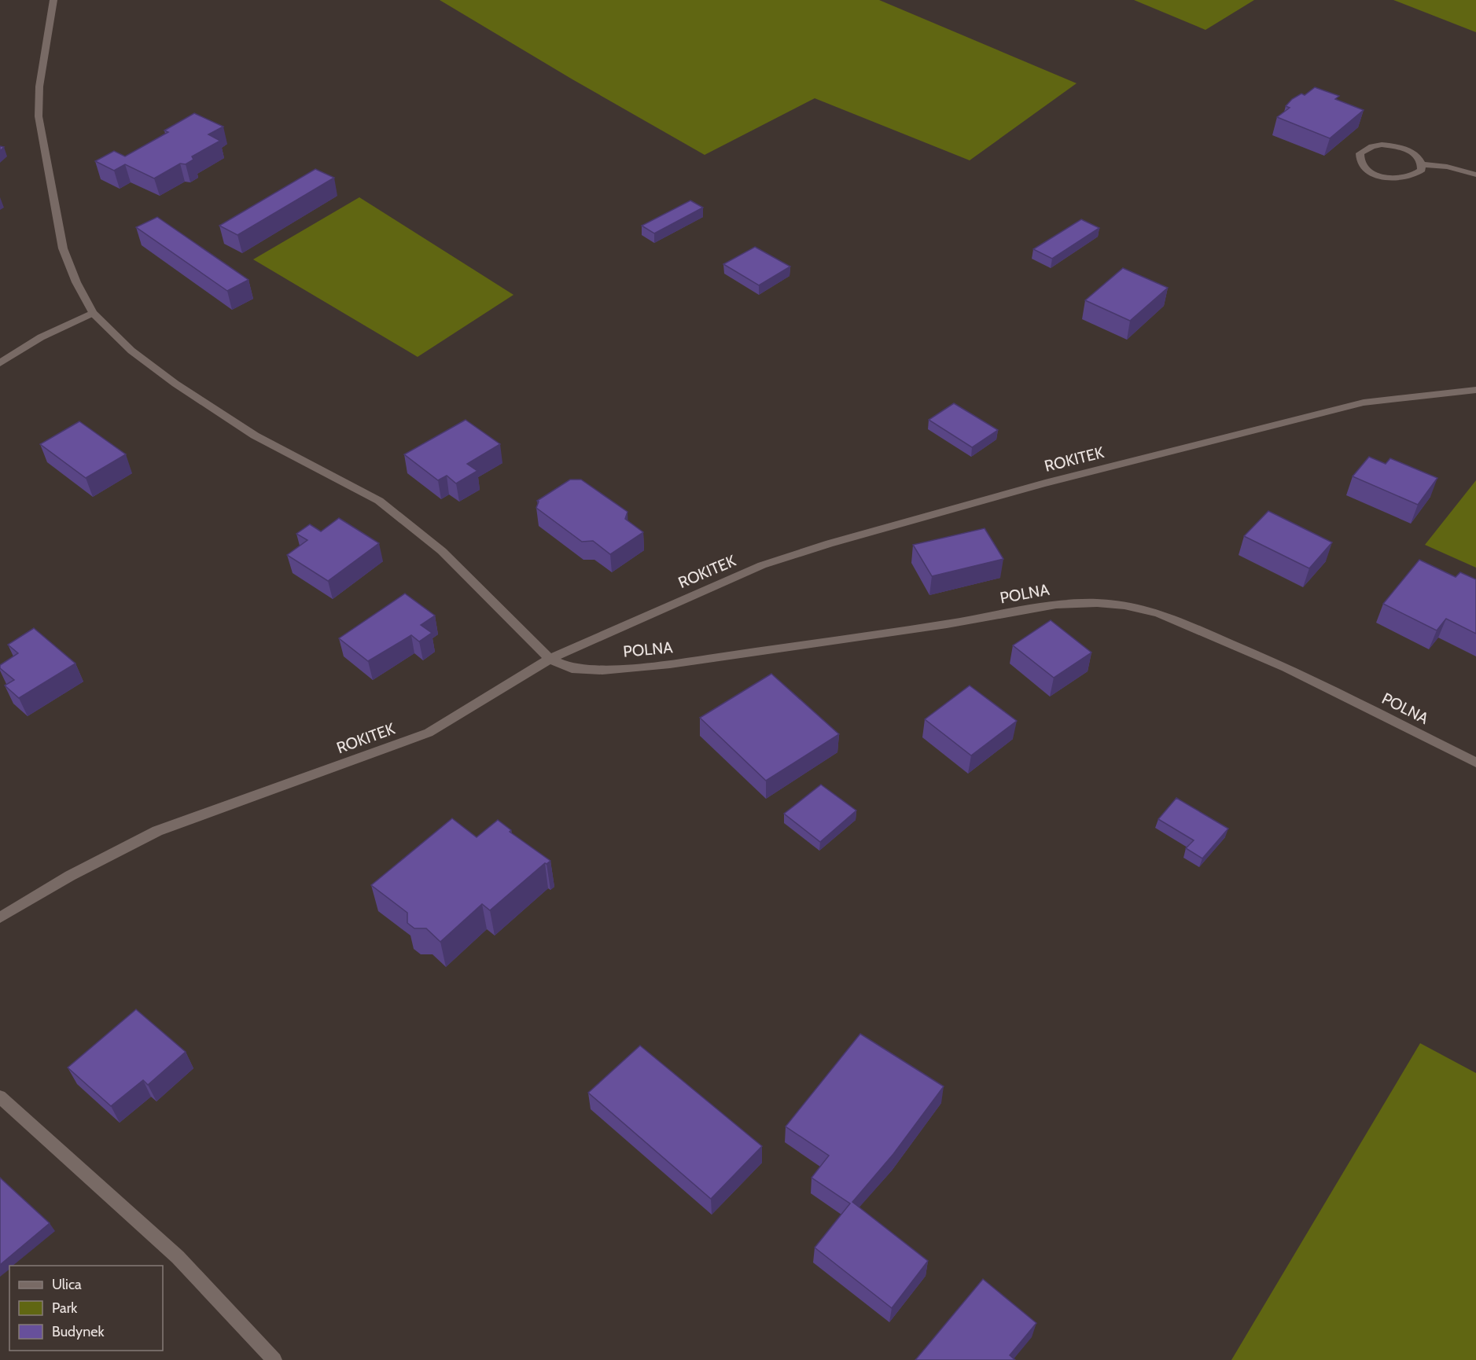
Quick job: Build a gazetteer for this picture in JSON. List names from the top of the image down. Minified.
{"streets":{"street":["ROKITEK","POLNA"]},"crossings":[["ROKITEK","POLNA"]],"legend":["Ulica","Park","Budynek"]}
